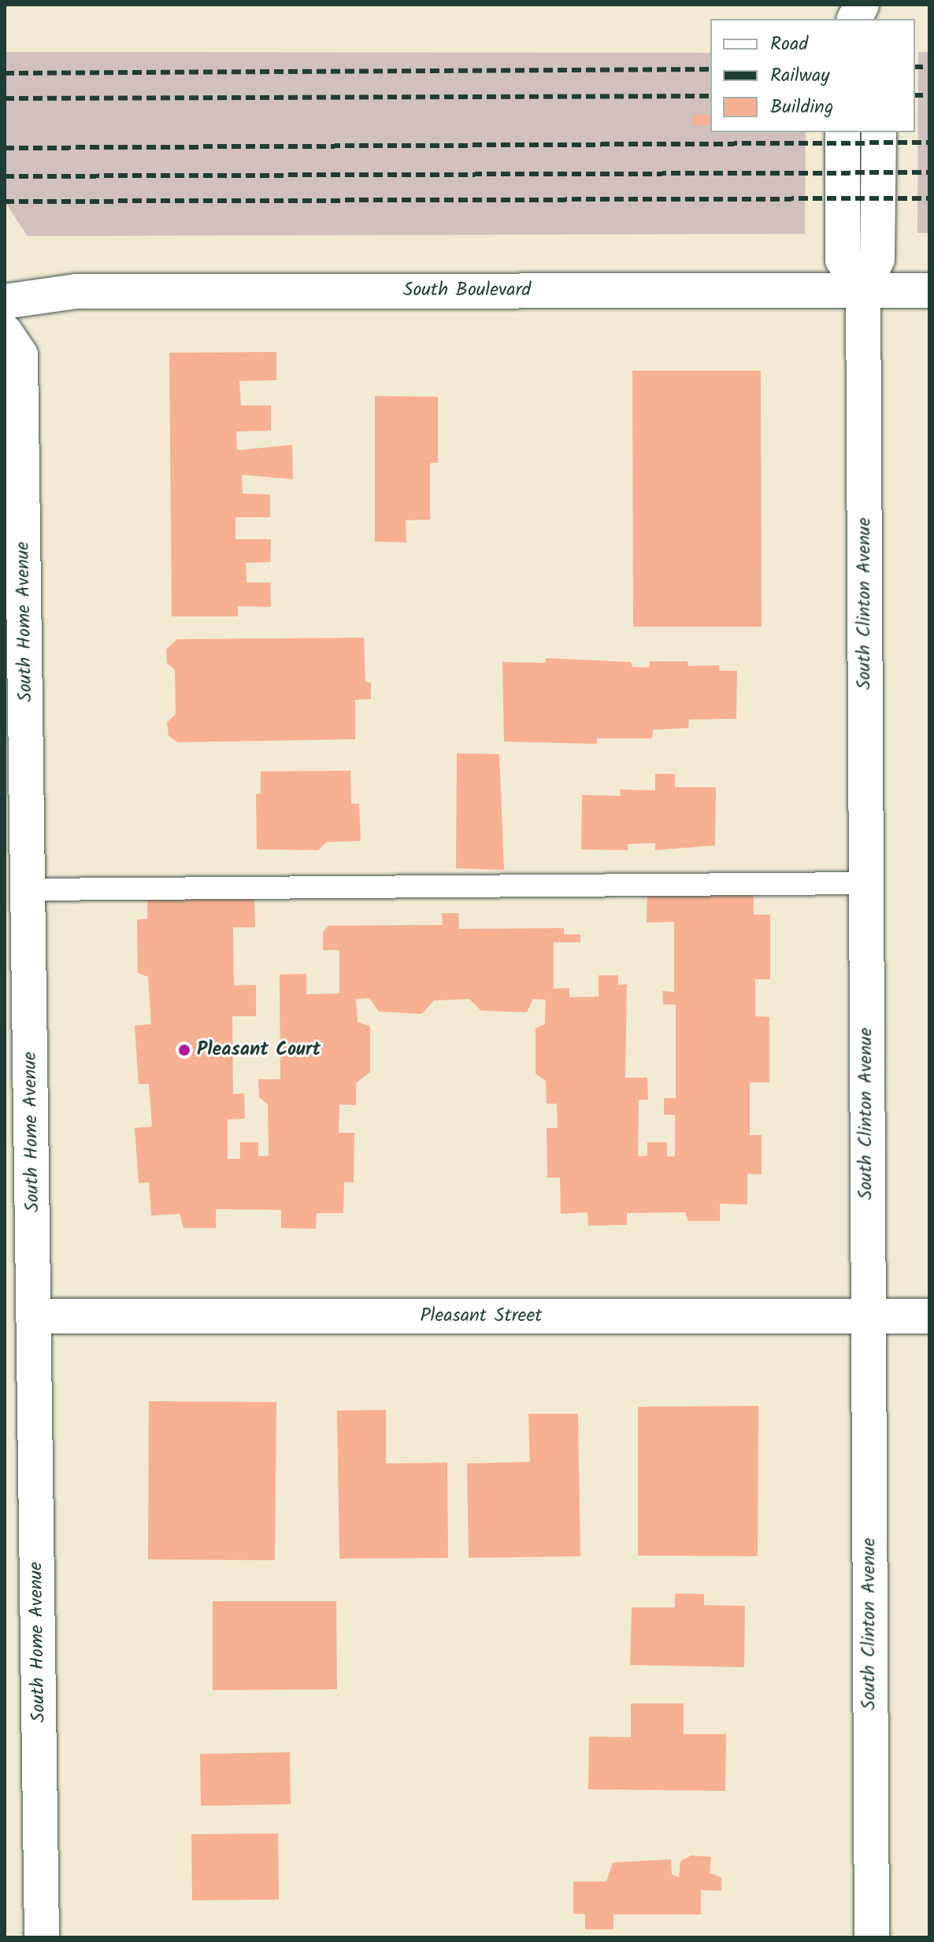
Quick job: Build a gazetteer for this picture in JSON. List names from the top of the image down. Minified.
{"streets":{"street":["South Boulevard","South Clinton Avenue","South Home Avenue","Pleasant Street"]},"crossings":[["South Boulevard","South Clinton Avenue"],["South Clinton Avenue","Pleasant Street"],["South Home Avenue","Pleasant Street"]],"places":["Pleasant Court"],"legend":["Road","Railway","Building"]}
